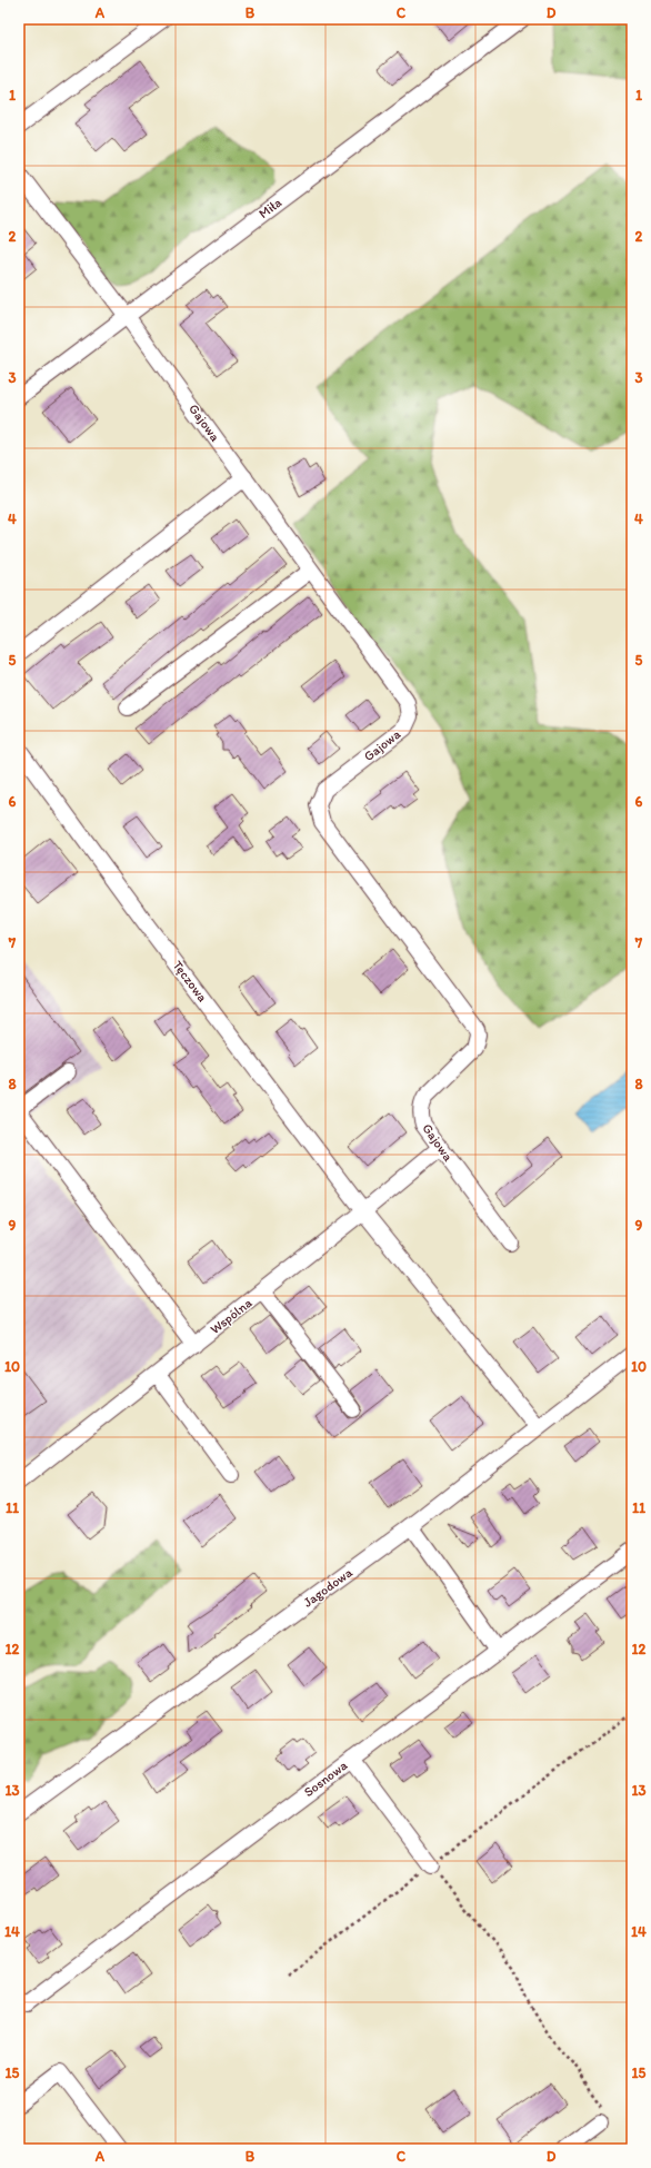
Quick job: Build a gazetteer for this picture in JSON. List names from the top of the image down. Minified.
{"streets":{"street":["Miła","Gajowa","Tęczowa","Wspólna","Jagodowa","Sosnowa"]},"crossings":[["Miła","Gajowa"],["Gajowa","Wspólna"],["Tęczowa","Wspólna"],["Tęczowa","Jagodowa"]],"grid":{"columns":["A","B","C","D"],"rows":["1","2","3","4","5","6","7","8","9","10","11","12","13","14","15"]}}
